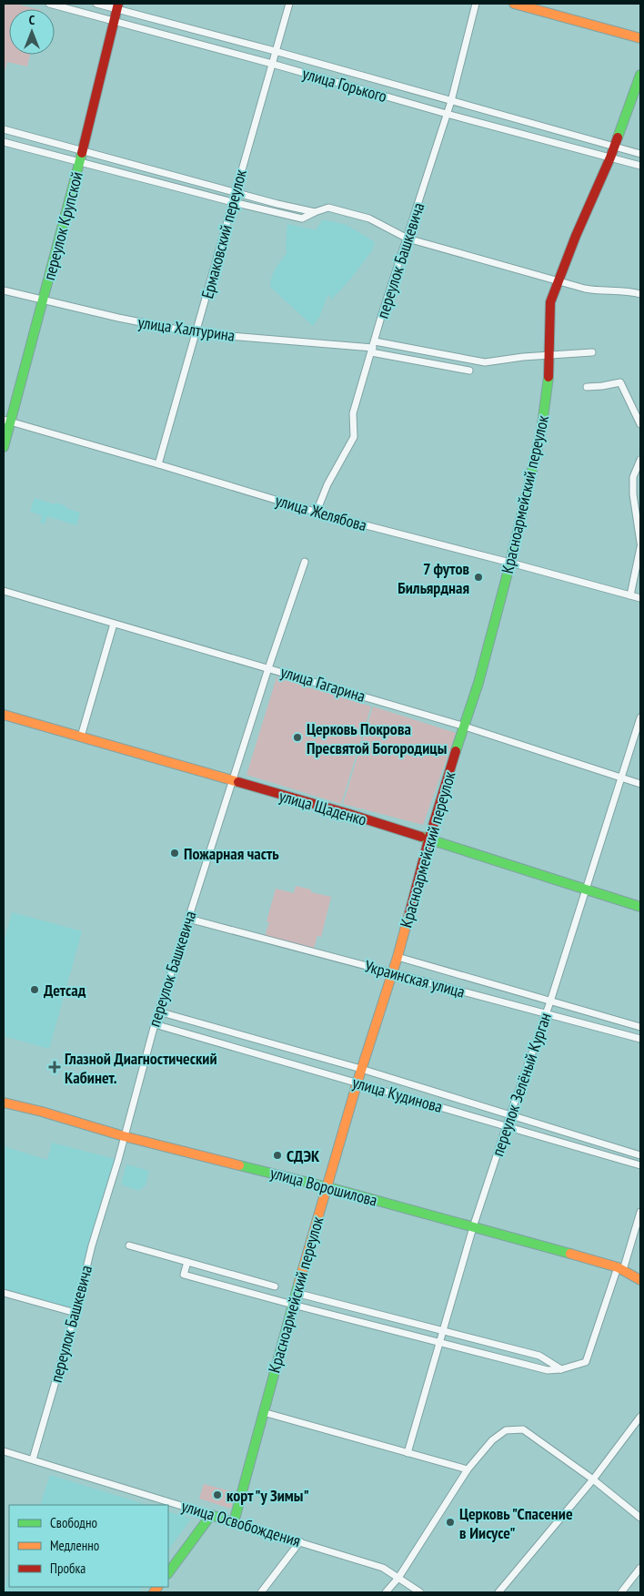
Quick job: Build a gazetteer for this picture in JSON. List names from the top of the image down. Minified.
{"streets":{"street":["улица Горького","переулок Крупской","Ермаковский переулок","переулок Башкевича","улица Халтурина","Красноармейский переулок","улица Желябова","улица Гагарина","улица Щаденко","Украинская улица","переулок Зелёный Курган","улица Кудинова","улица Ворошилова","улица Освобождения"]},"crossings":[["улица Горького","переулок Крупской"],["улица Горького","Ермаковский переулок"],["улица Горького","переулок Башкевича"],["улица Горького","Красноармейский переулок"],["переулок Крупской","улица Халтурина"],["переулок Крупской","улица Желябова"],["Ермаковский переулок","улица Халтурина"],["Ермаковский переулок","улица Желябова"],["переулок Башкевича","улица Халтурина"],["переулок Башкевича","улица Желябова"],["переулок Башкевича","улица Гагарина"],["переулок Башкевича","улица Щаденко"],["переулок Башкевича","Украинская улица"],["переулок Башкевича","улица Кудинова"],["переулок Башкевича","улица Ворошилова"],["переулок Башкевича","улица Освобождения"],["улица Халтурина","Красноармейский переулок"],["Красноармейский переулок","улица Желябова"],["Красноармейский переулок","улица Гагарина"],["Красноармейский переулок","улица Щаденко"],["Красноармейский переулок","Украинская улица"],["Красноармейский переулок","улица Кудинова"],["Красноармейский переулок","улица Ворошилова"],["Красноармейский переулок","улица Освобождения"],["улица Гагарина","переулок Зелёный Курган"],["улица Щаденко","переулок Зелёный Курган"],["Украинская улица","переулок Зелёный Курган"],["переулок Зелёный Курган","улица Кудинова"],["переулок Зелёный Курган","улица Ворошилова"]],"places":{"other":["7 футов Бильярдная","Церковь Покрова Пресвятой Богородицы","Пожарная часть","Детсад","СДЭК","корт \"у Зимы\"","Церковь \"Спасение в Иисусе\""],"health":["Глазной Диагностический Кабинет."]},"legend":["Свободно","Медленно","Пробка"],"north":"top"}
